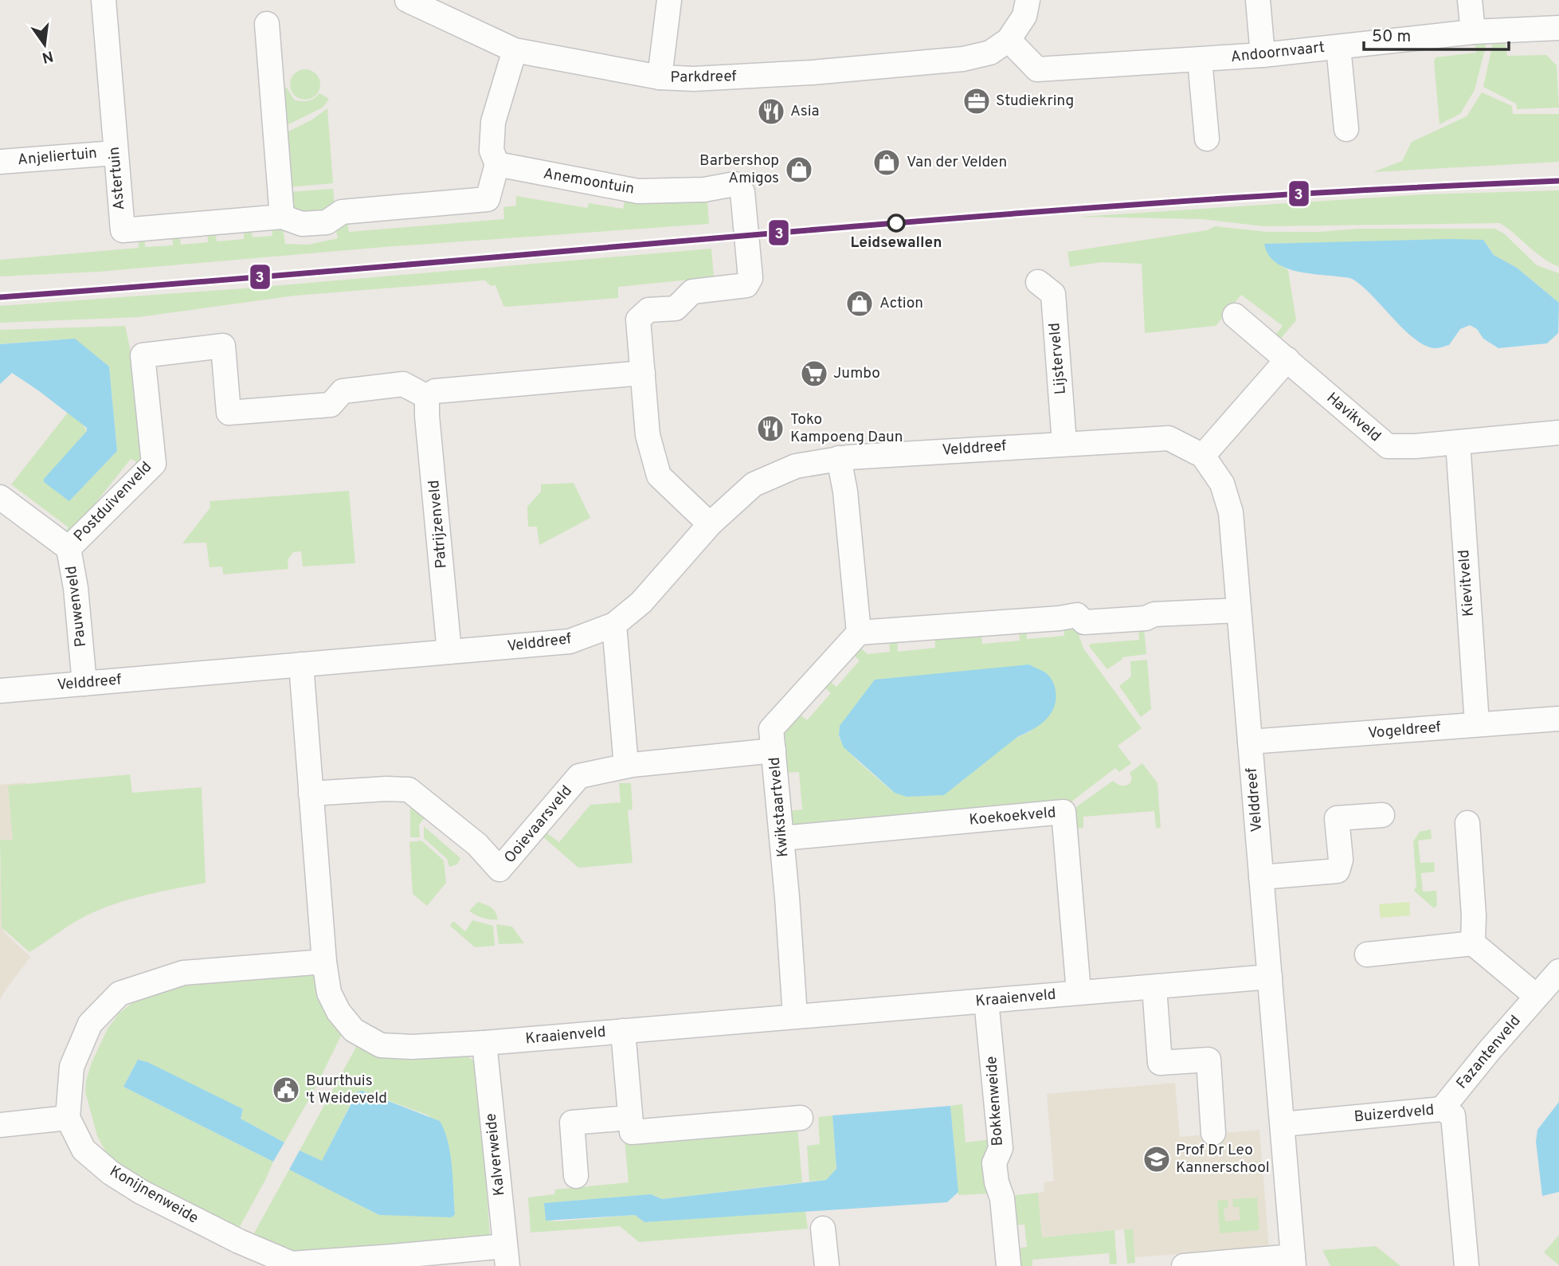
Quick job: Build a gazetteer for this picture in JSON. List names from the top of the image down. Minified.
{"streets":{"street":["Andoornvaart","Parkdreef","Anjeliertuin","Astertuin","Anemoontuin","Lijsterveld","Havikveld","Velddreef","Postduivenveld","Patrijzenveld","Kievitveld","Pauwenveld","Vogeldreef","Kwikstaartveld","Koekoekveld","Ooievaarsveld","Kraaienveld","Fazantenveld","Bokkenweide","Buizerdveld","Kalverweide","Konijnenweide"]},"crossings":[["Andoornvaart","Parkdreef"],["Anjeliertuin","Astertuin"],["Astertuin","Anemoontuin"],["Lijsterveld","Velddreef"],["Havikveld","Kievitveld"],["Velddreef","Patrijzenveld"],["Velddreef","Pauwenveld"],["Velddreef","Vogeldreef"],["Velddreef","Kraaienveld"],["Velddreef","Buizerdveld"],["Postduivenveld","Patrijzenveld"],["Postduivenveld","Pauwenveld"],["Kievitveld","Vogeldreef"],["Kwikstaartveld","Koekoekveld"],["Kwikstaartveld","Ooievaarsveld"],["Kwikstaartveld","Kraaienveld"],["Koekoekveld","Kraaienveld"],["Ooievaarsveld","Kraaienveld"],["Kraaienveld","Bokkenweide"],["Kraaienveld","Kalverweide"],["Fazantenveld","Buizerdveld"],["Kalverweide","Konijnenweide"]],"places":{"office":["Studiekring"],"restaurant":["Asia","Toko Kampoeng Daun"],"shop":["Van der Velden","Barbershop Amigos","Action"],"other":["Leidsewallen"],"supermarket":["Jumbo"],"public building":["Buurthuis 't Weideveld"],"school or university":["Prof Dr Leo Kannerschool"]},"lines":["transit line 3"],"scale_bar":"50 m","north":"bottom"}
